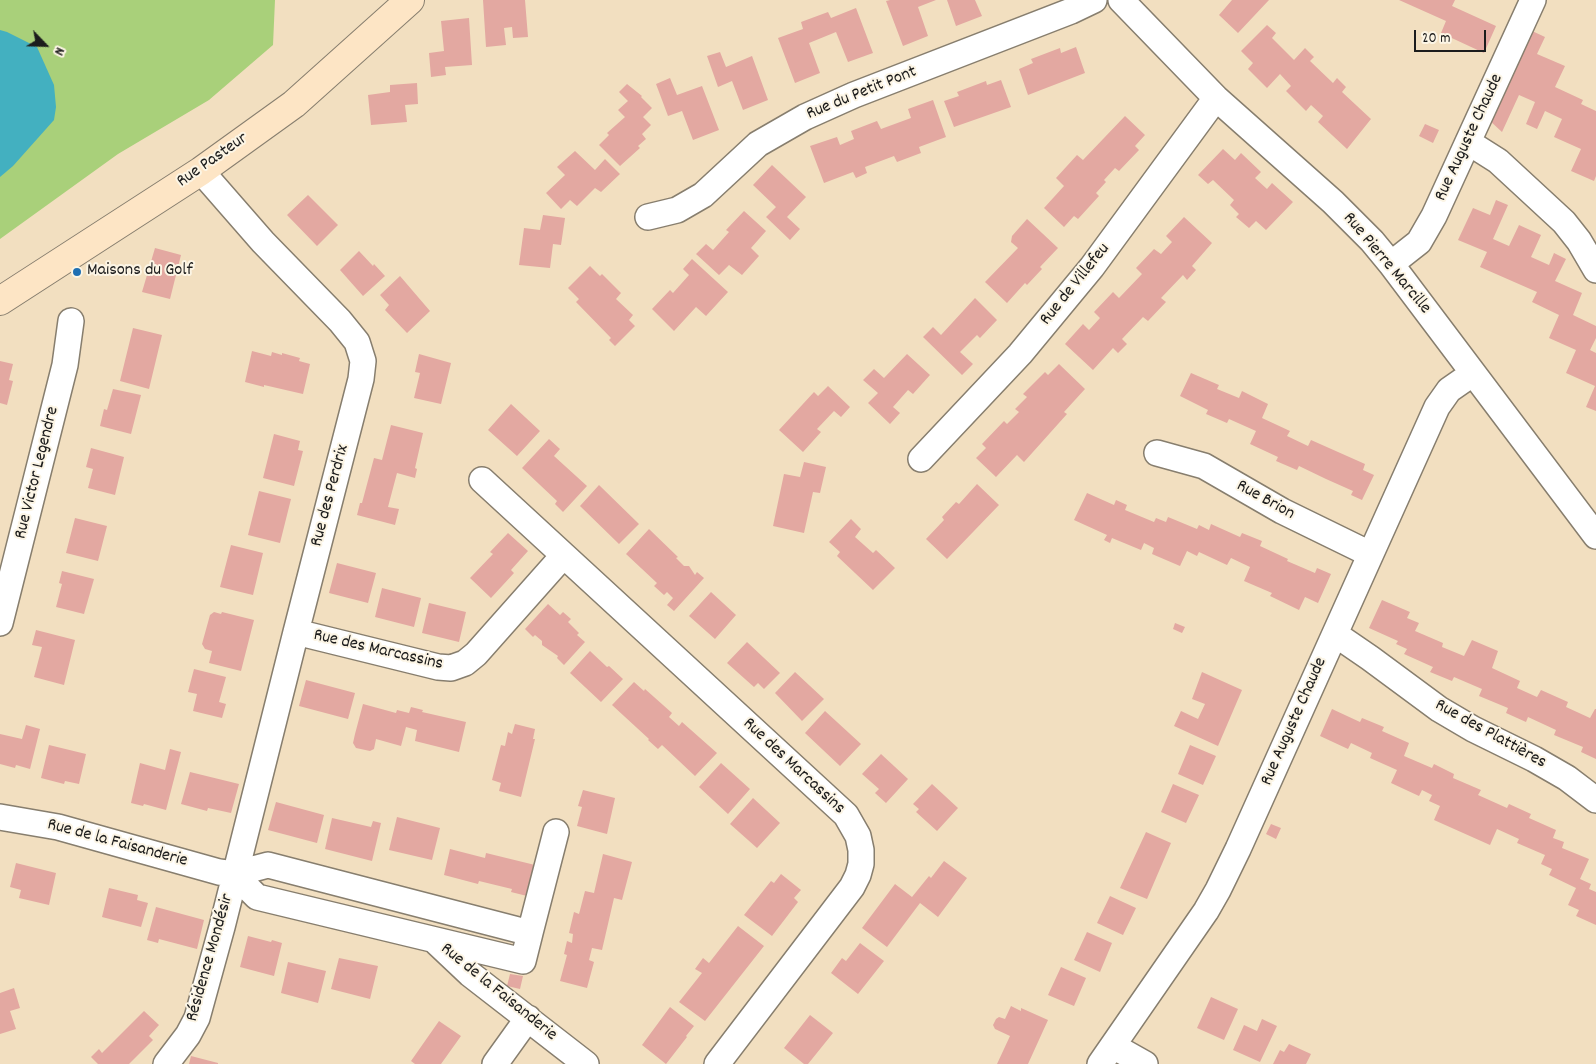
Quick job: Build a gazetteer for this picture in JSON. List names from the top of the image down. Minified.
{"streets":{"street":["Rue du Petit Pont","Rue Auguste Chaude","Rue Pasteur","Rue Pierre Marcille","Rue de Villefeu","Rue Victor Legendre","Rue des Perdrix","Rue Brion","Rue des Marcassins","Rue des Plattières","Rue de la Faisanderie","Résidence Mondésir"]},"crossings":[["Rue Auguste Chaude","Rue Pierre Marcille"],["Rue Auguste Chaude","Rue Brion"],["Rue Auguste Chaude","Rue des Plattières"],["Rue Pasteur","Rue des Perdrix"],["Rue Pierre Marcille","Rue de Villefeu"],["Rue des Perdrix","Rue des Marcassins"],["Rue des Perdrix","Rue de la Faisanderie"],["Rue des Perdrix","Résidence Mondésir"],["Rue de la Faisanderie","Résidence Mondésir"]],"places":["Maisons du Golf"],"scale_bar":"20 m","north":"bottom right"}
